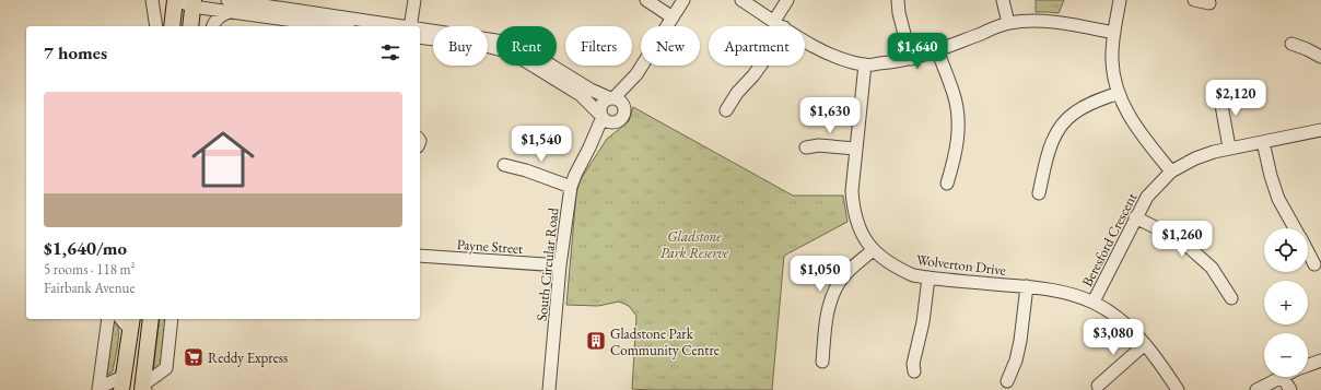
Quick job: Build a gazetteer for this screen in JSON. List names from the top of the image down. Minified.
{"streets":{"street":["Beresford Crescent","Payne Street","South Circular Road","Wolverton Drive"]},"crossings":[["Beresford Crescent","Wolverton Drive"],["Payne Street","South Circular Road"]],"parks":["Gladstone Park Reserve"],"places":{"building":["Gladstone Park Community Centre"],"supermarket":["Reddy Express"]},"page":{"chip":["Buy","Rent","Filters","New","Apartment"],"heading":"7 homes","price":["$1,640","$2,120","$1,630","$1,540","$1,260","$1,050","$3,080"],"list":[{"name":"$1,640/mo","note":"5 rooms · 118 m² · Fairbank Avenue"}],"map_buttons":["+","−"]}}
